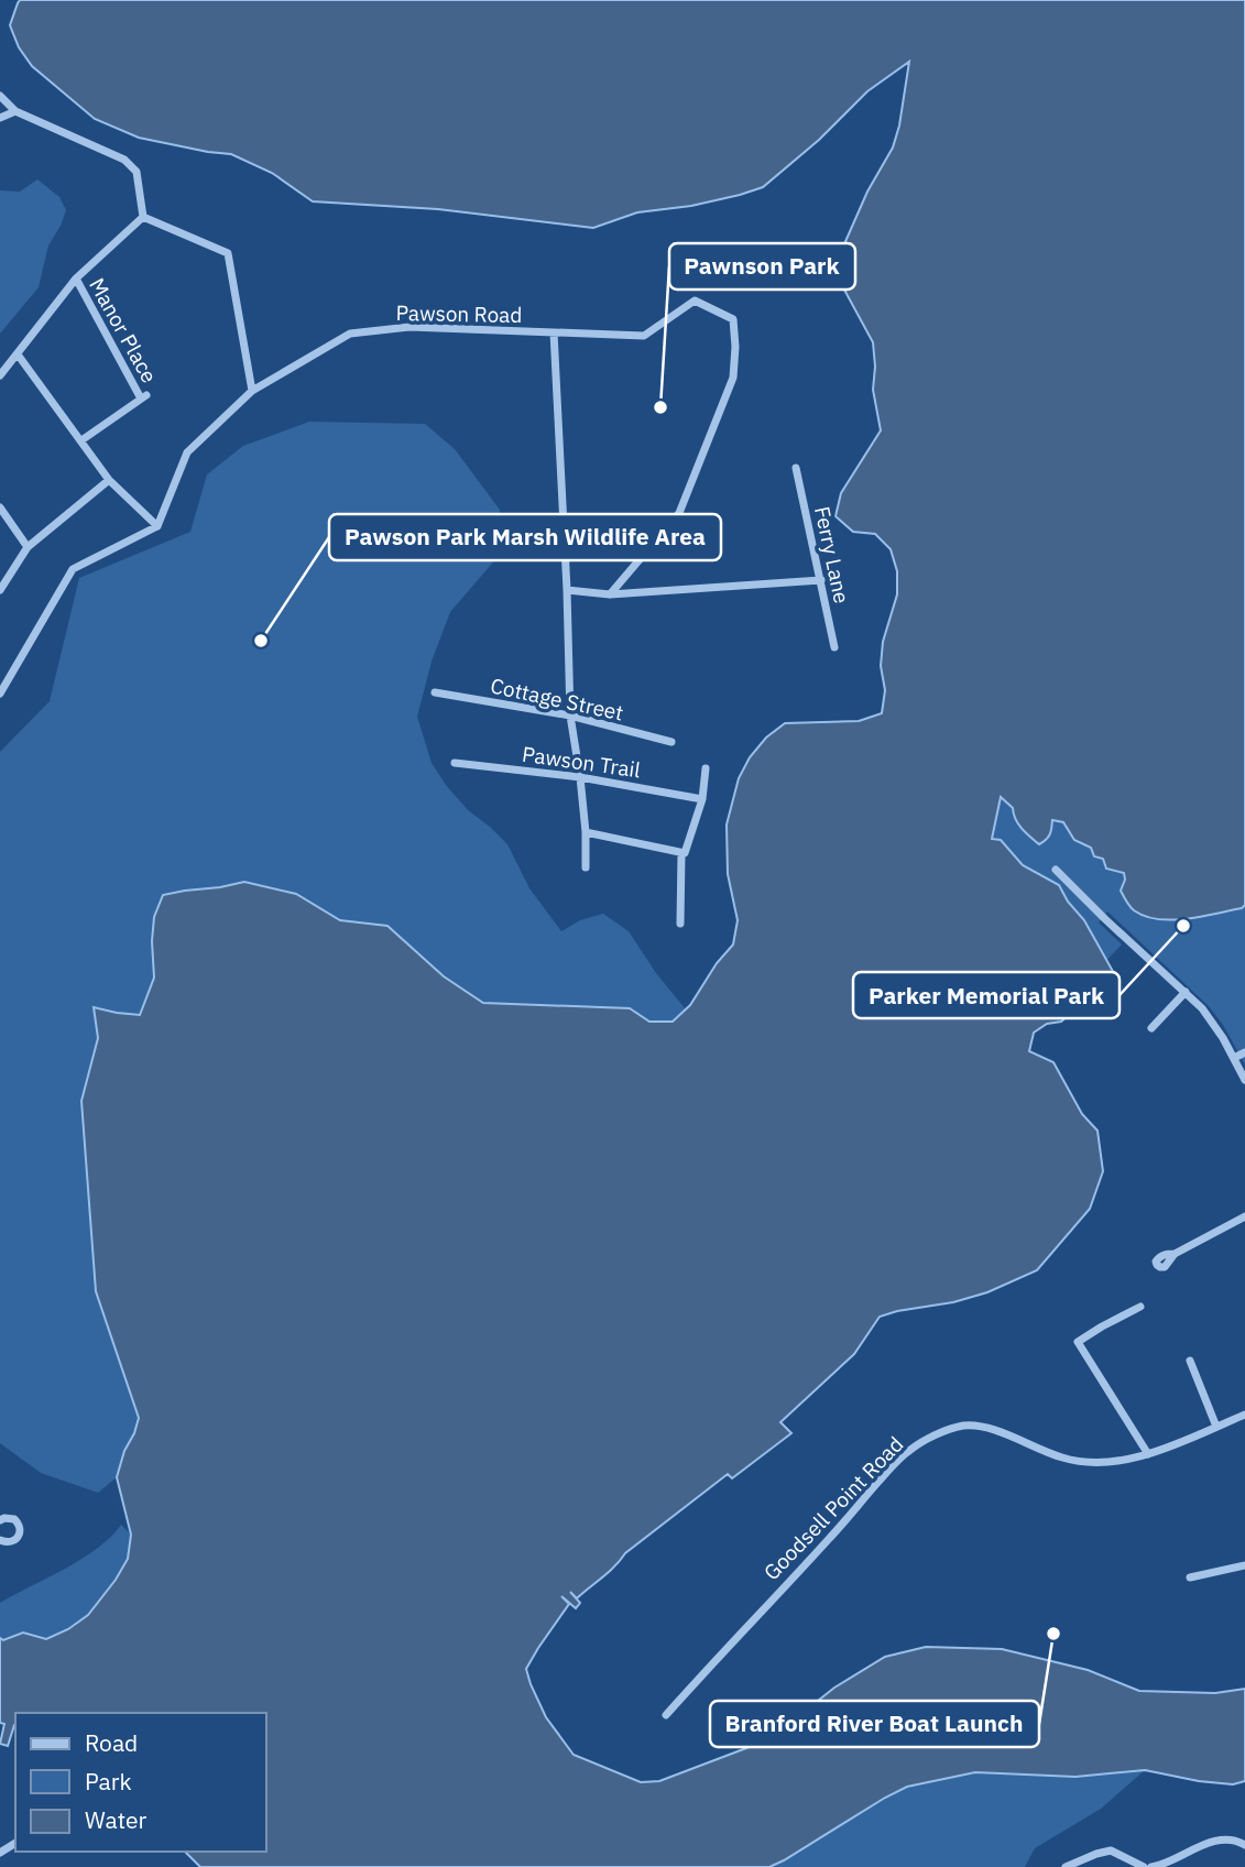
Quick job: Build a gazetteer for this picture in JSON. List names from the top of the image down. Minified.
{"streets":{"street":["Pawson Road","Manor Place","Ferry Lane","Cottage Street","Pawson Trail","Goodsell Point Road"]},"crossings":[["Pawson Road","Cottage Street"],["Pawson Road","Pawson Trail"]],"places":["Pawnson Park","Pawson Park Marsh Wildlife Area","Parker Memorial Park","Branford River Boat Launch"],"legend":["Road","Park","Water"]}
